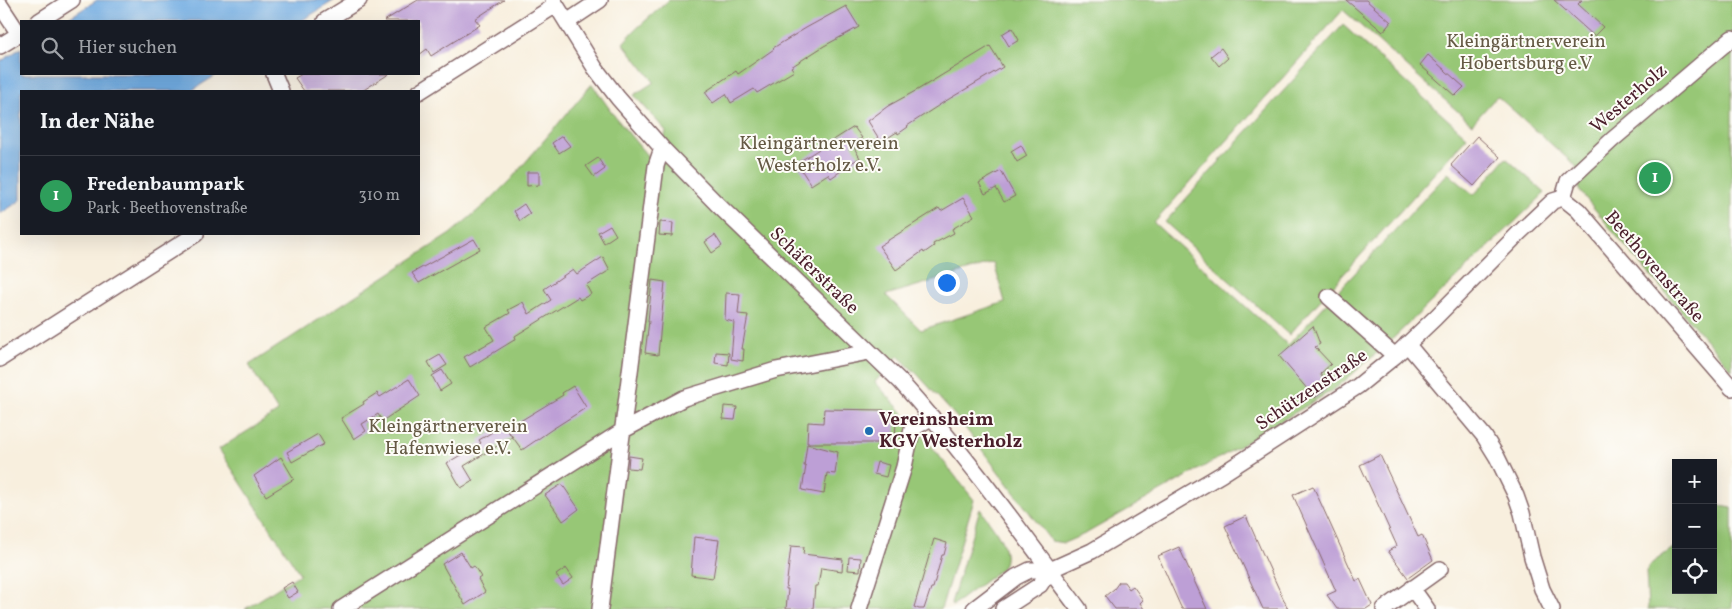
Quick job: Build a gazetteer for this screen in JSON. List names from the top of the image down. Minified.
{"streets":{"street":["Westerholz","Beethovenstraße","Schäferstraße","Schützenstraße"]},"crossings":[["Westerholz","Beethovenstraße"],["Westerholz","Schützenstraße"],["Beethovenstraße","Schützenstraße"],["Schäferstraße","Schützenstraße"]],"parks":["Kleingärtnerverein Hobertsburg e.V","Kleingärtnerverein Westerholz e.V.","Kleingärtnerverein Hafenwiese e.V."],"places":["Vereinsheim KGV Westerholz"],"page":{"search":"Hier suchen","heading":"In der Nähe","list":[{"mark":"1","name":"Fredenbaumpark","note":"Park · Beethovenstraße","value":"310 m"}],"pins":"1","map_buttons":["+","−"]}}
